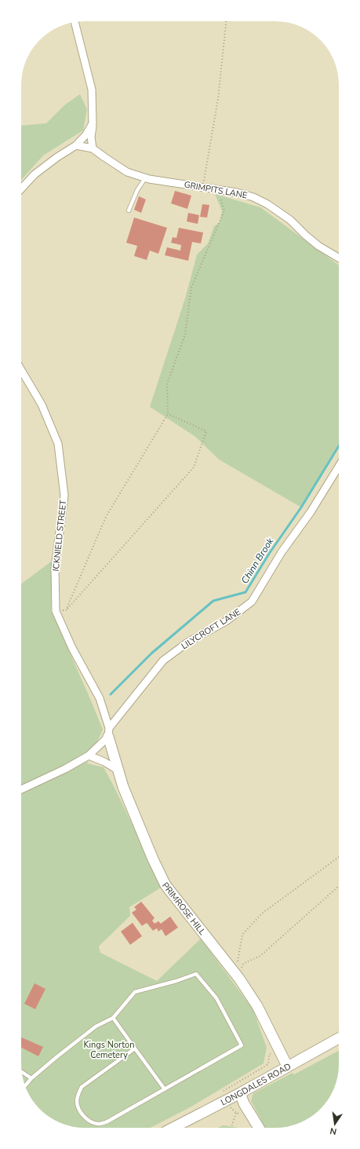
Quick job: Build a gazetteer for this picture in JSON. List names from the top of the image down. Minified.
{"streets":{"street":["GRIMPITS LANE","ICKNIELD STREET","LILYCROFT LANE","PRIMROSE HILL","LONGDALES ROAD"]},"crossings":[["ICKNIELD STREET","LILYCROFT LANE"],["ICKNIELD STREET","PRIMROSE HILL"],["LILYCROFT LANE","PRIMROSE HILL"],["PRIMROSE HILL","LONGDALES ROAD"]],"water":["Chinn Brook"],"parks":["Kings Norton Cemetery"],"north":"bottom"}
